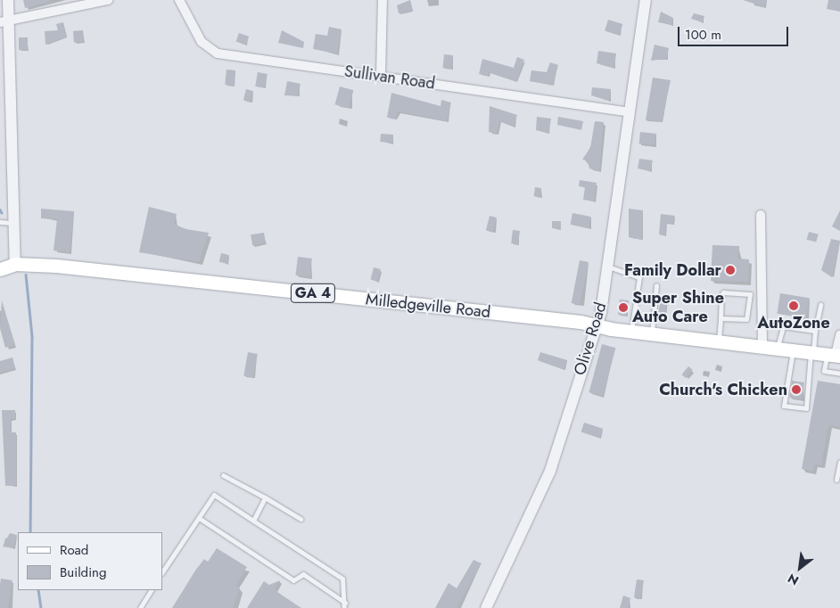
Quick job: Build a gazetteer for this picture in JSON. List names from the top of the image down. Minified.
{"streets":{"main road":["GA 4","Milledgeville Road"],"street":["Sullivan Road","Olive Road"]},"crossings":[["Sullivan Road","Olive Road"],["GA 4","Milledgeville Road"],["Milledgeville Road","Olive Road"]],"places":["Family Dollar","AutoZone","Super Shine Auto Care","Church's Chicken"],"legend":["Road","Building"],"scale_bar":"100 m","north":"bottom left"}
